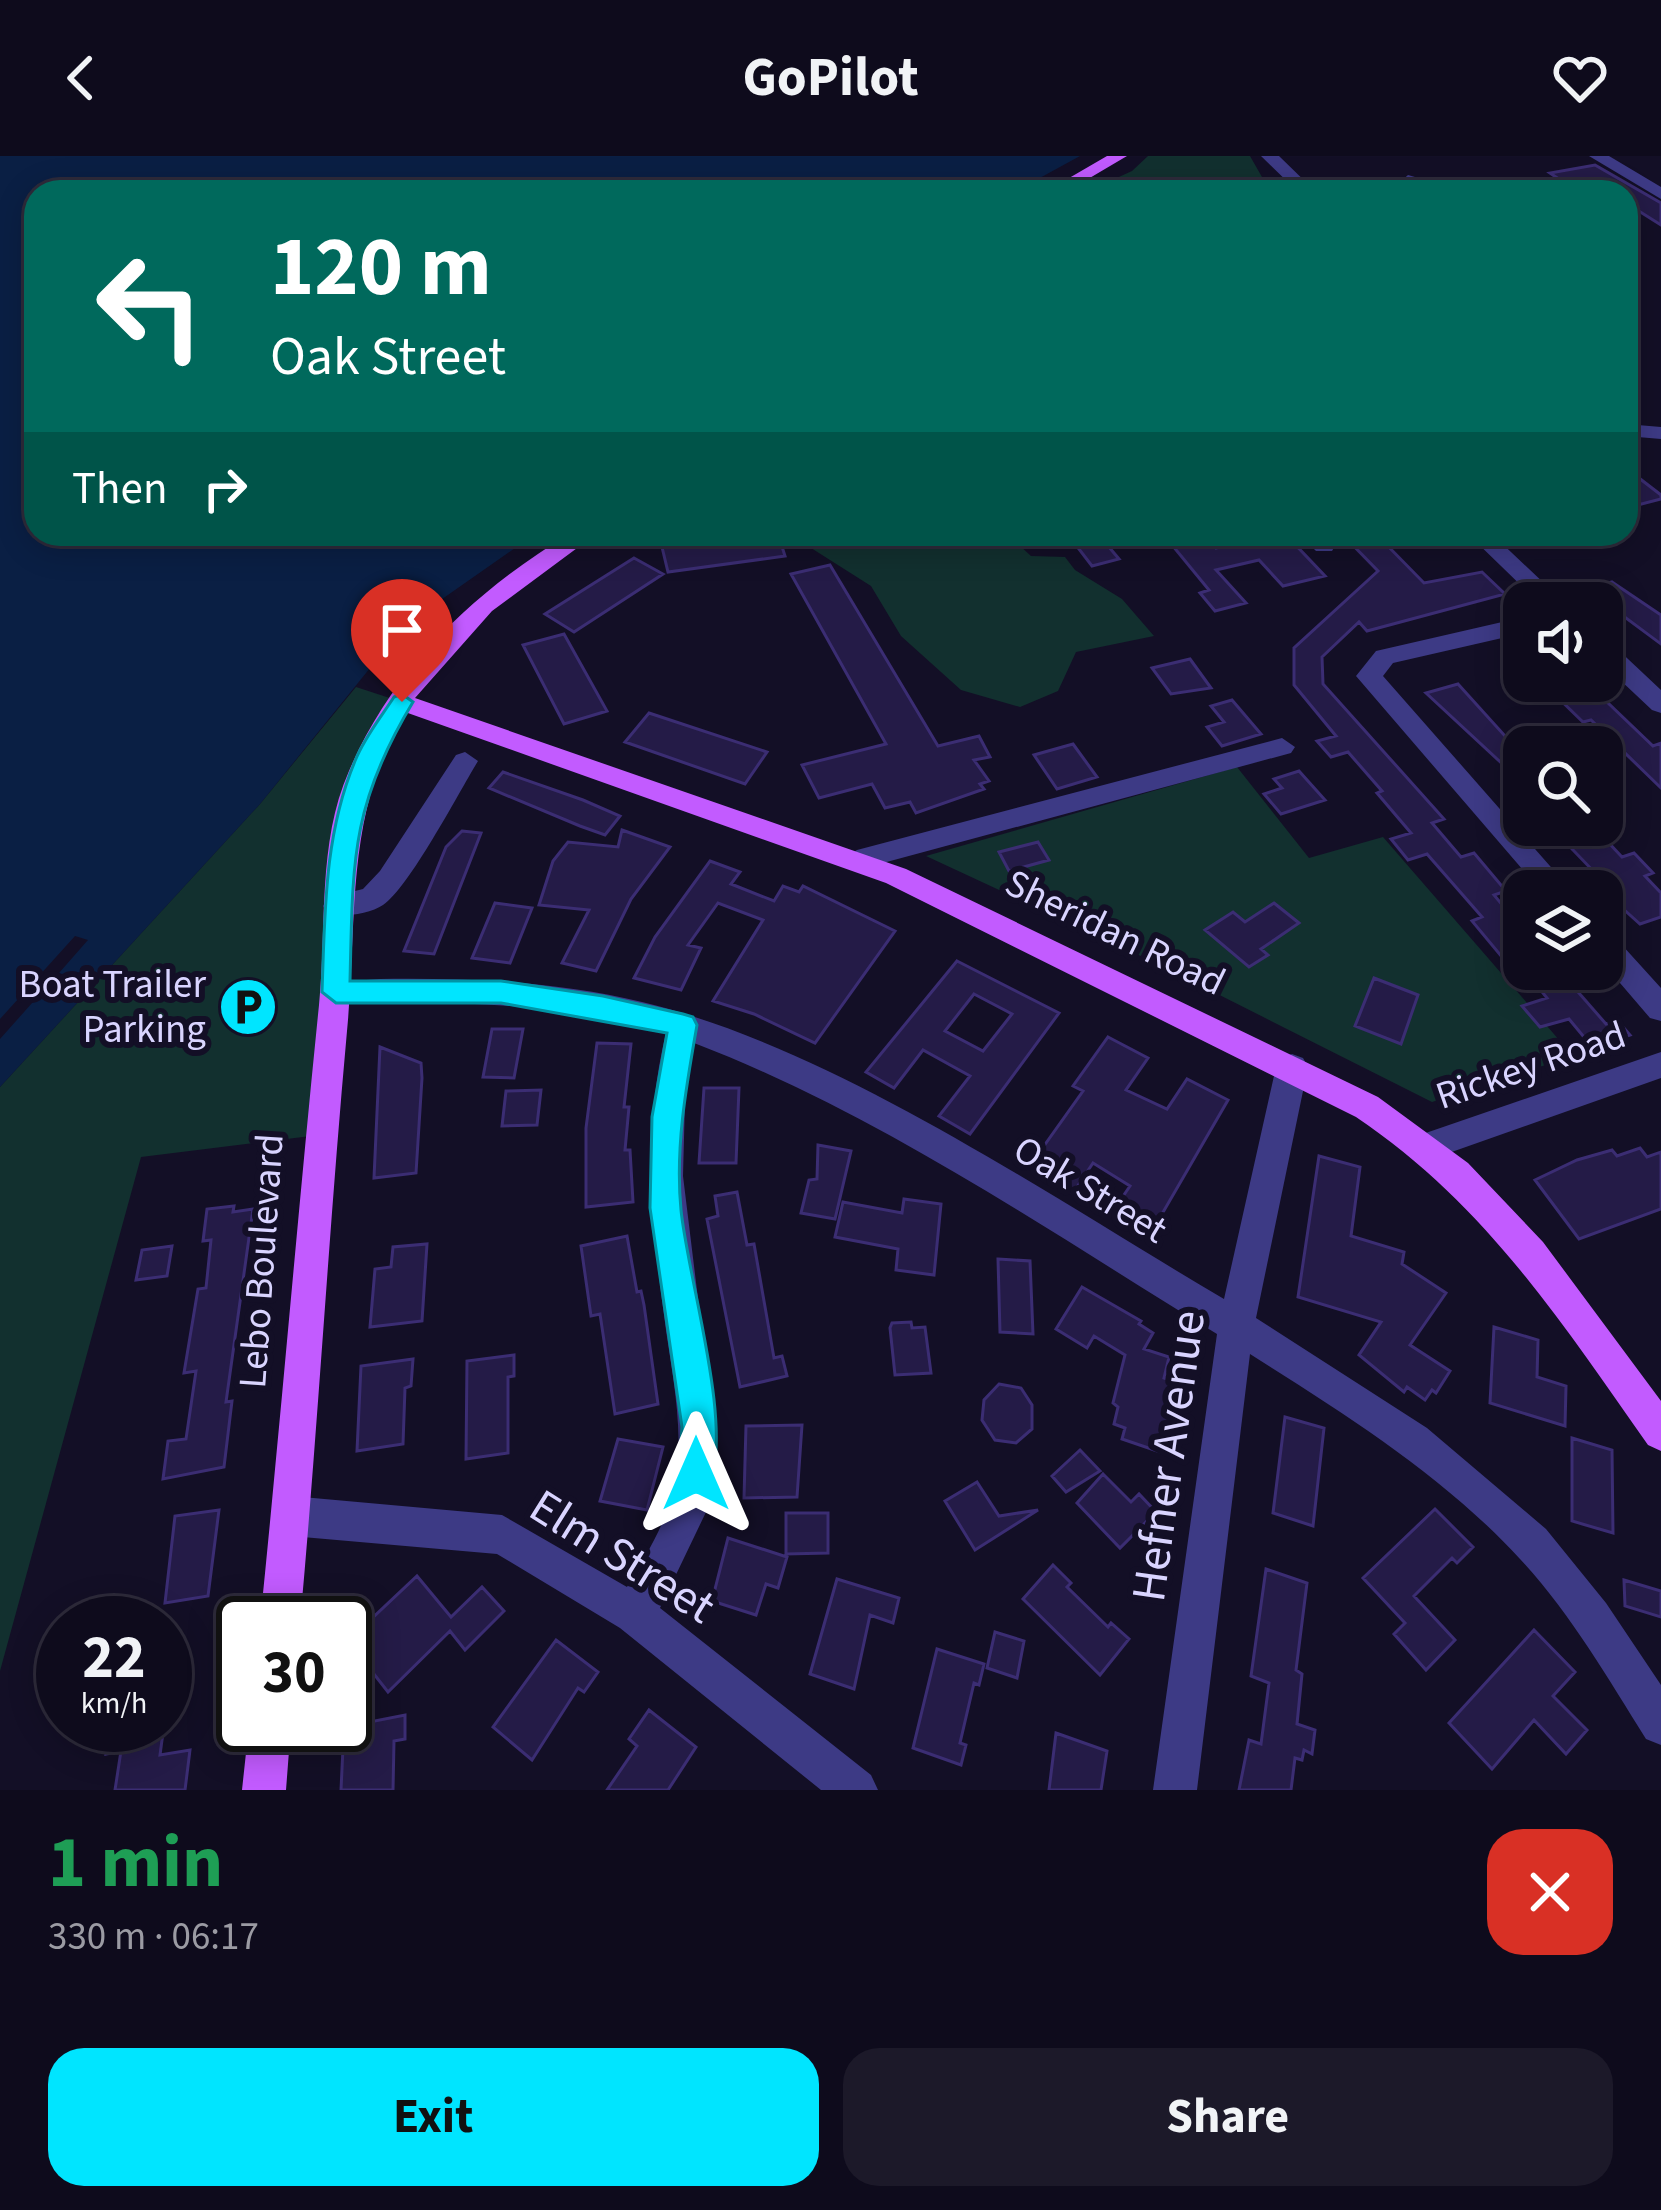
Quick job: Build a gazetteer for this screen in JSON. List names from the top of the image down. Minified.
{"streets":{"main road":["Sheridan Road","Lebo Boulevard"],"street":["Rickey Road","Oak Street","Hefner Avenue","Elm Street"]},"crossings":[["Sheridan Road","Rickey Road"],["Sheridan Road","Lebo Boulevard"],["Sheridan Road","Hefner Avenue"],["Oak Street","Lebo Boulevard"],["Oak Street","Hefner Avenue"],["Lebo Boulevard","Elm Street"]],"places":{"parking":["Boat Trailer Parking"]},"page":{"header":"GoPilot","turn":["120 m","Oak Street"],"then":"Then","speed":"22 km/h","limit":"30","heading":["1 min","330 m · 06:17"],"buttons":["Exit","Share"]}}
